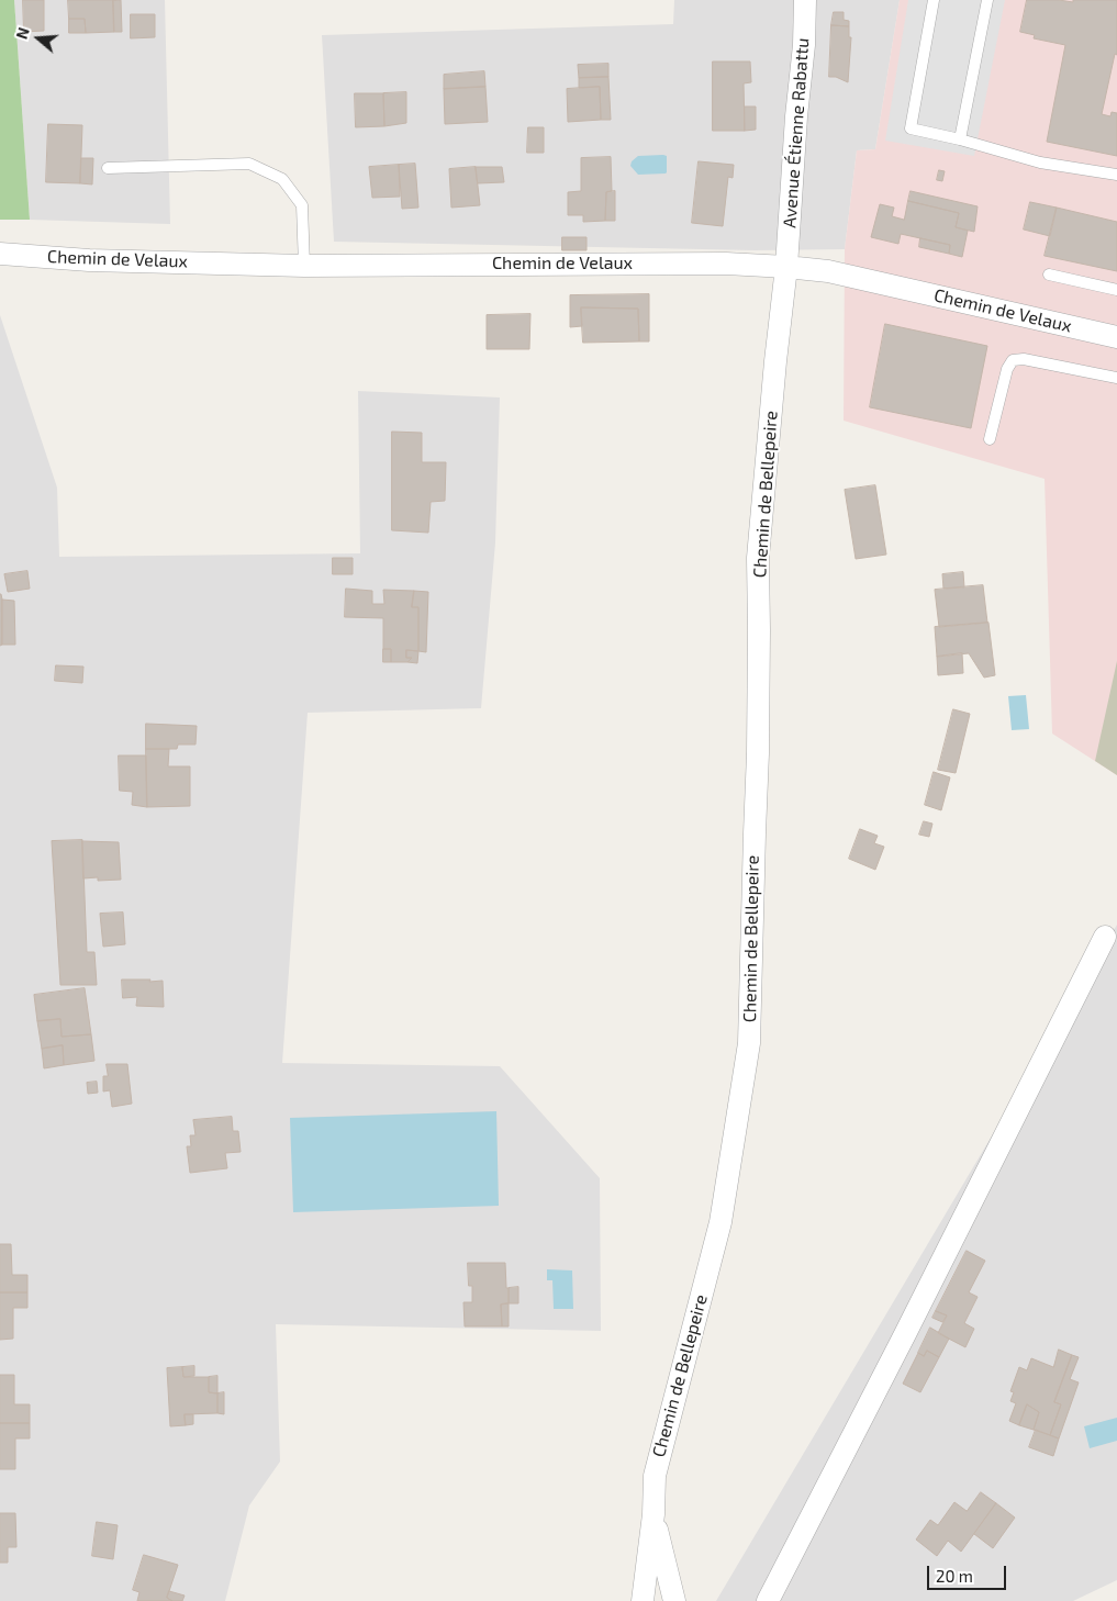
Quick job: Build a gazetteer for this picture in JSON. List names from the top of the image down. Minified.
{"streets":{"street":["Avenue Étienne Rabattu","Chemin de Velaux","Chemin de Bellepeire"]},"crossings":[["Avenue Étienne Rabattu","Chemin de Velaux"],["Avenue Étienne Rabattu","Chemin de Bellepeire"],["Chemin de Velaux","Chemin de Bellepeire"]],"scale_bar":"20 m","north":"left"}
